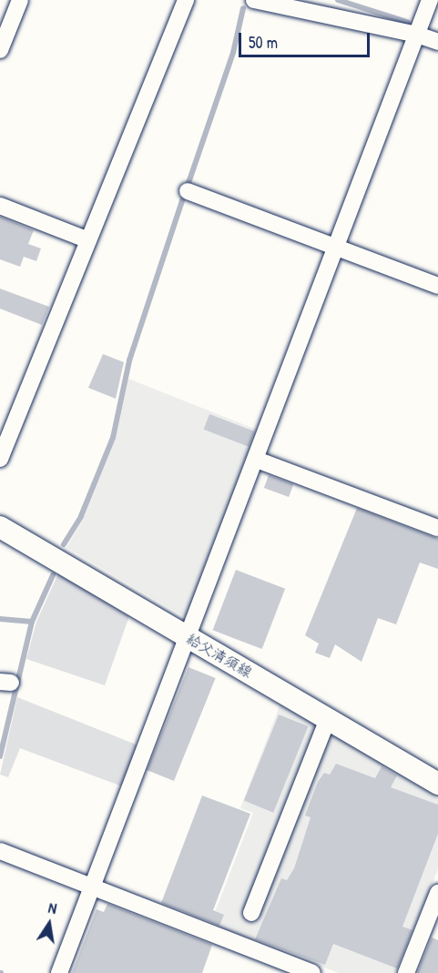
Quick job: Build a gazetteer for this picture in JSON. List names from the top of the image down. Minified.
{"streets":{"main road":["給父清須線"]},"scale_bar":"50 m","north":"top"}
